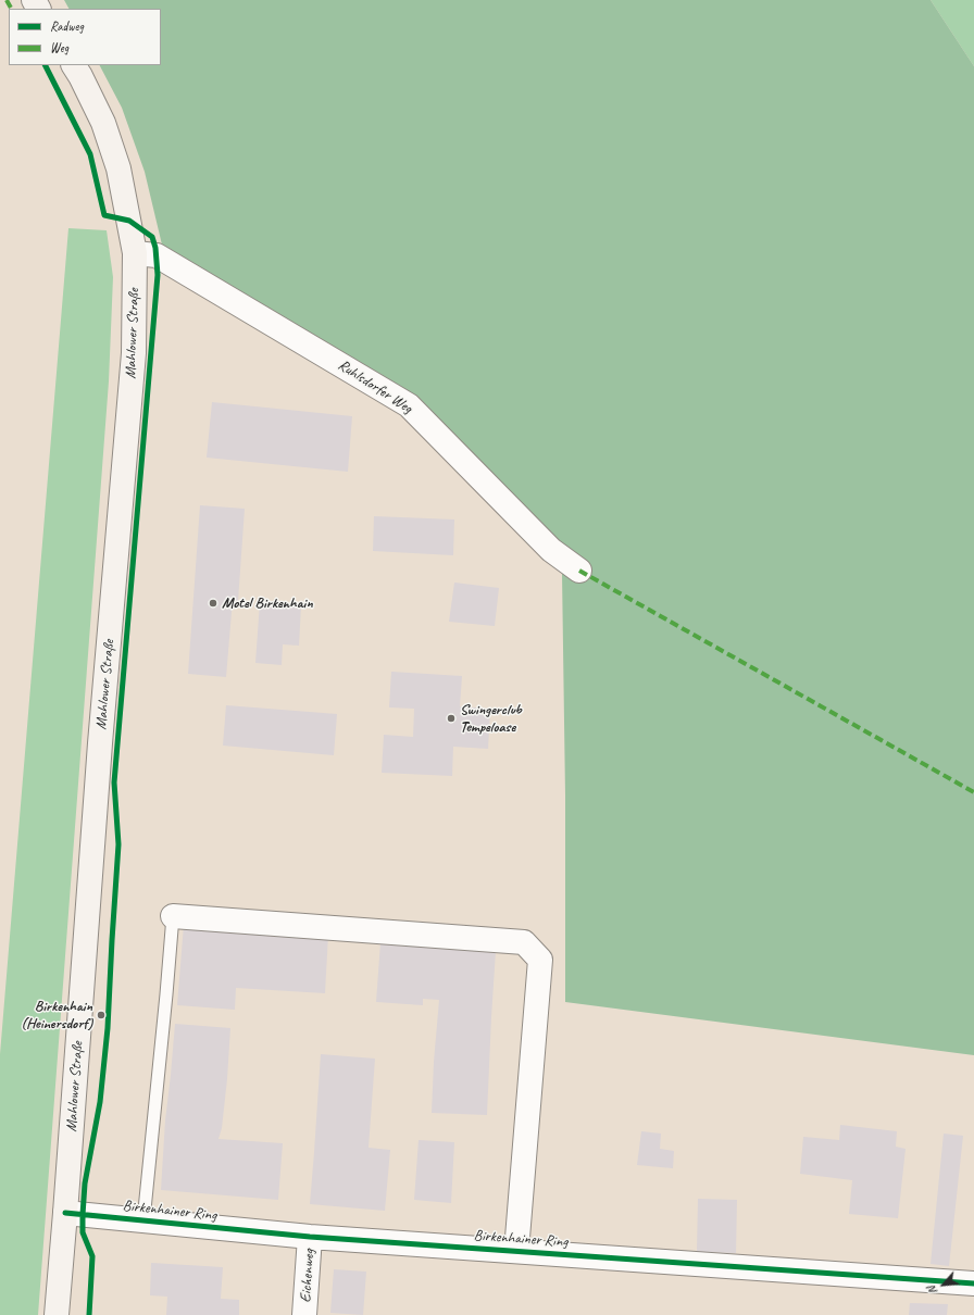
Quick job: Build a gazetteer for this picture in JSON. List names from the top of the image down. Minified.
{"streets":{"main road":["Mahlower Straße"],"street":["Ruhlsdorfer Weg","Birkenhainer Ring","Eichenweg"]},"crossings":[["Mahlower Straße","Ruhlsdorfer Weg"],["Mahlower Straße","Birkenhainer Ring"],["Birkenhainer Ring","Eichenweg"]],"places":["Motel Birkenhain","Swingerclub Tempeloase","Birkenhain (Heinersdorf)"],"legend":["Radweg","Weg"],"north":"bottom left"}
